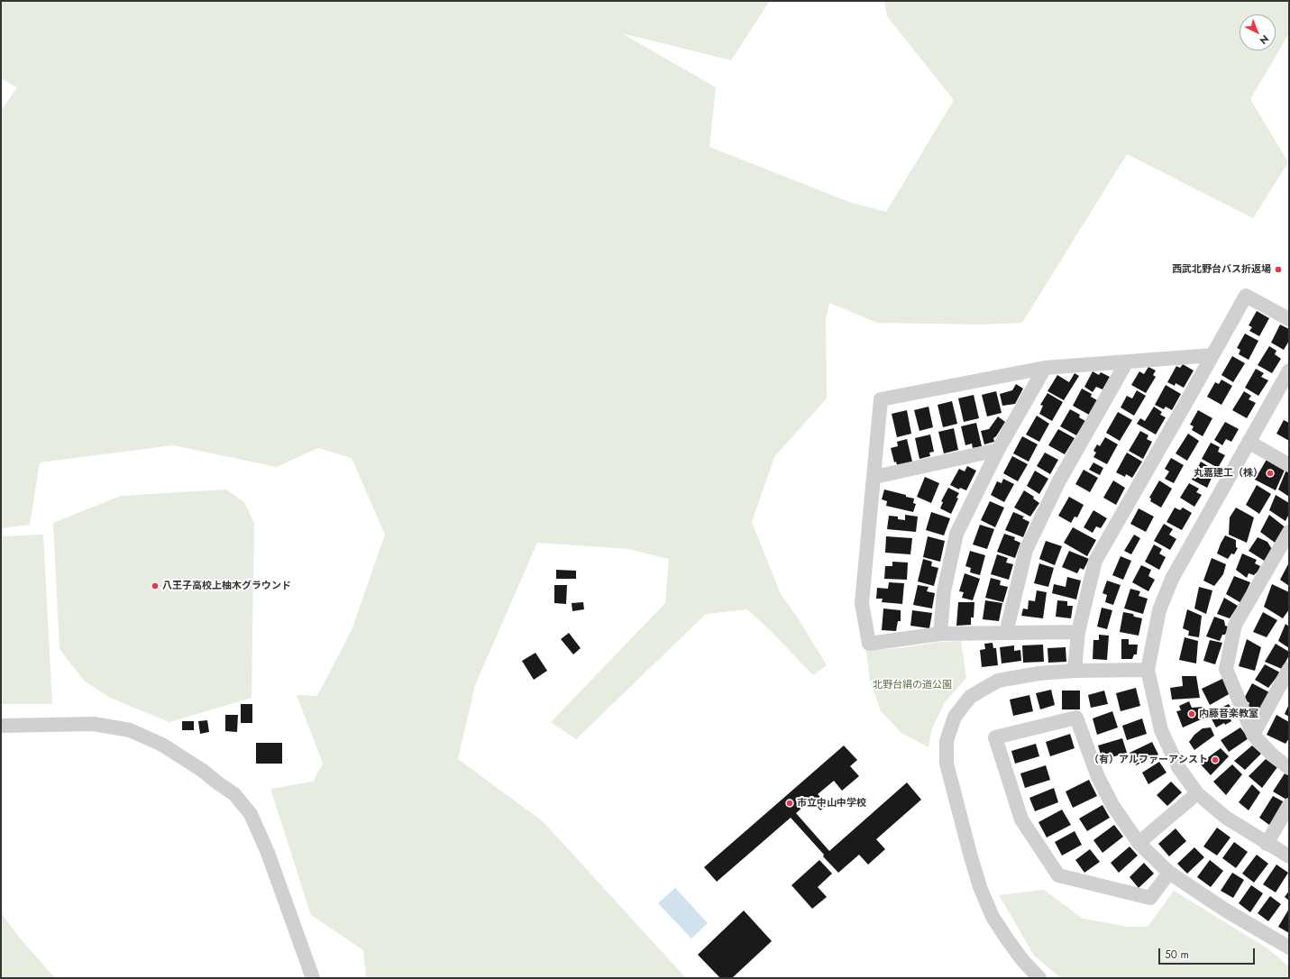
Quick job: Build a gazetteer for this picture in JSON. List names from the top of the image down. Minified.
{"parks":["北野台絹の道公園"],"places":["西武北野台バス折返場","丸嘉建工（株）","八王子高校上柚木グラウンド","内藤音楽教室","（有）アルファーアシスト","市立中山中学校"],"scale_bar":"50 m","north":"bottom right"}
